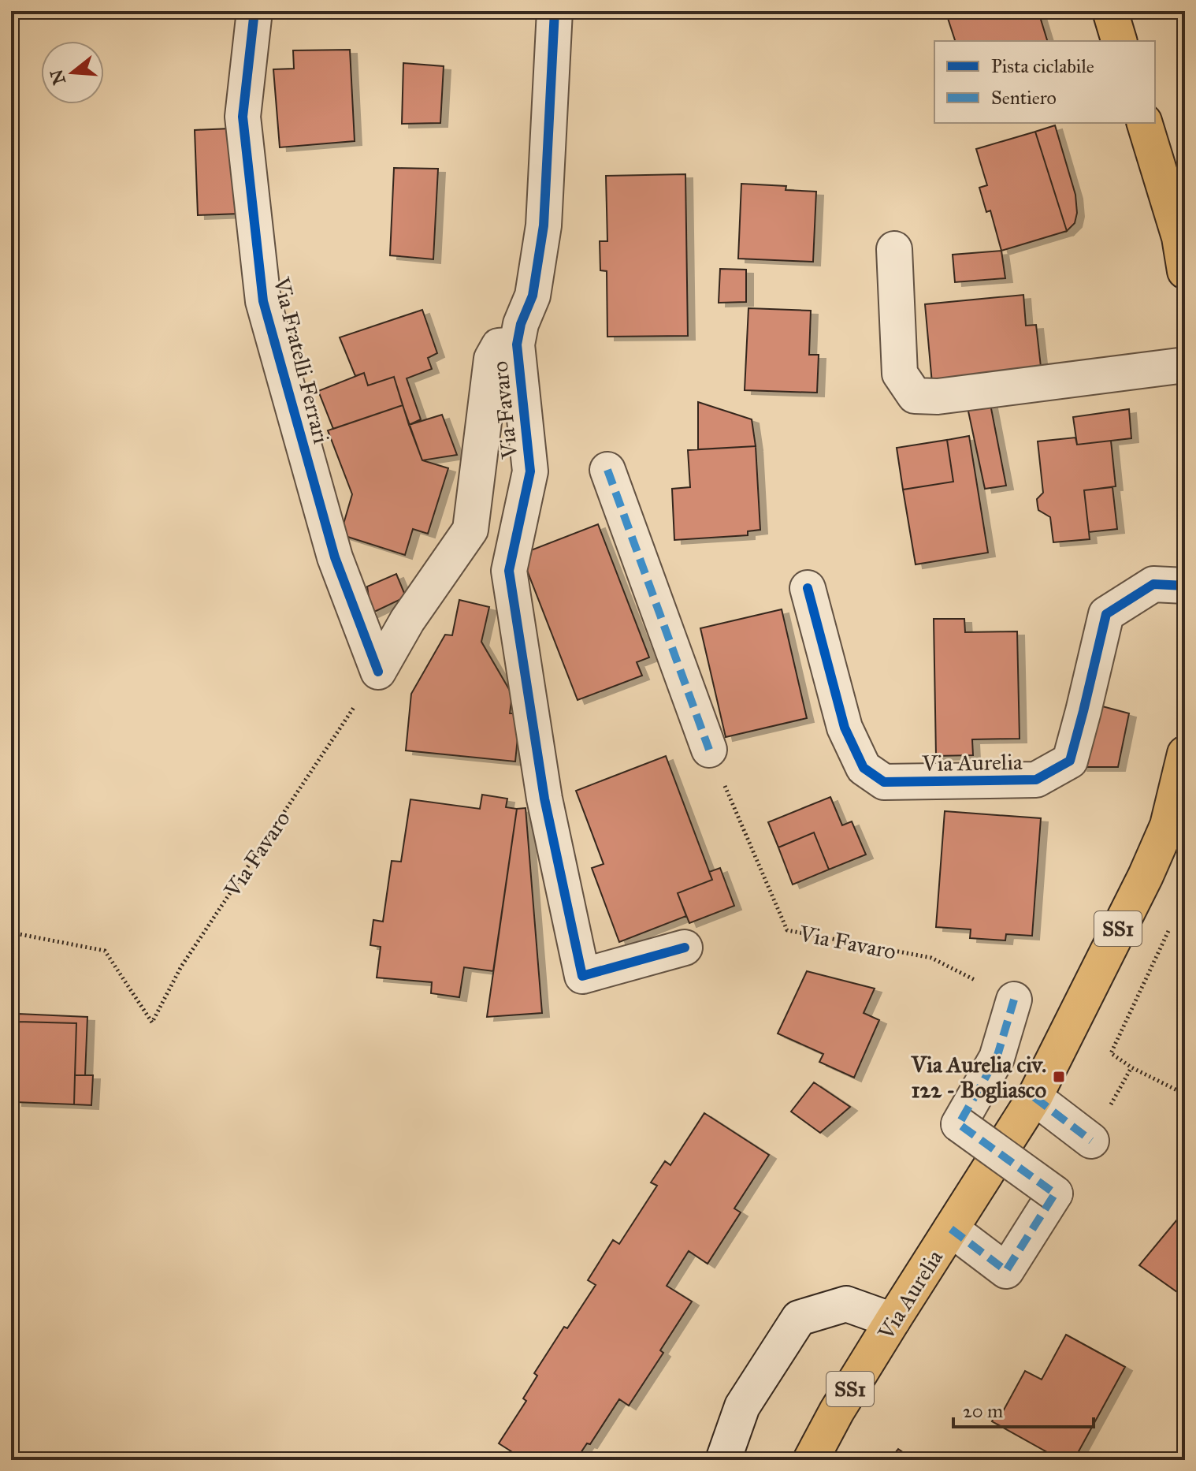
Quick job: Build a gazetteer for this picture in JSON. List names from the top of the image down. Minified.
{"streets":{"main road":["Via Aurelia","SS1"],"street":["Via Fratelli Ferrari","Via Favaro"]},"crossings":[["Via Fratelli Ferrari","Via Favaro"]],"places":{"transit":["Via Aurelia civ. 122 - Bogliasco"]},"legend":["Pista ciclabile","Sentiero"],"scale_bar":"20 m","north":"left"}
